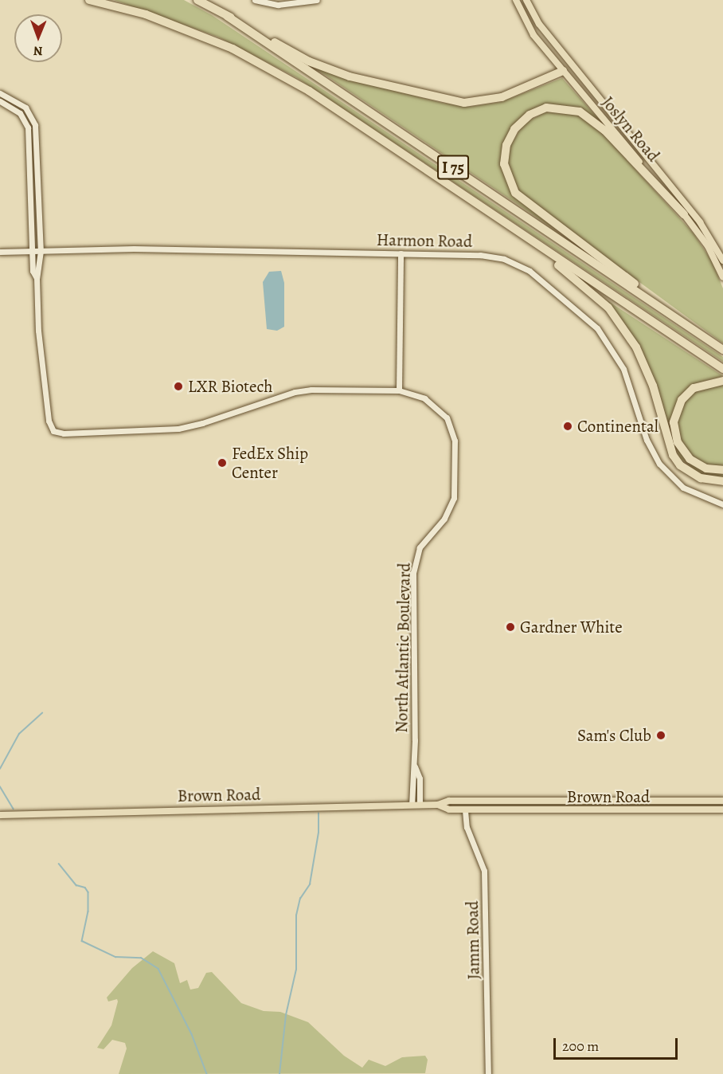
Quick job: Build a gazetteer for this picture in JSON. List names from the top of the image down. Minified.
{"streets":{"highway":["I 75"],"main road":["Joslyn Road","Brown Road"],"street":["Harmon Road","North Atlantic Boulevard","Jamm Road"]},"crossings":[["Harmon Road","North Atlantic Boulevard"],["North Atlantic Boulevard","Brown Road"],["Brown Road","Jamm Road"]],"places":["LXR Biotech","Continental","FedEx Ship Center","Gardner White","Sam's Club"],"scale_bar":"200 m","north":"bottom"}
